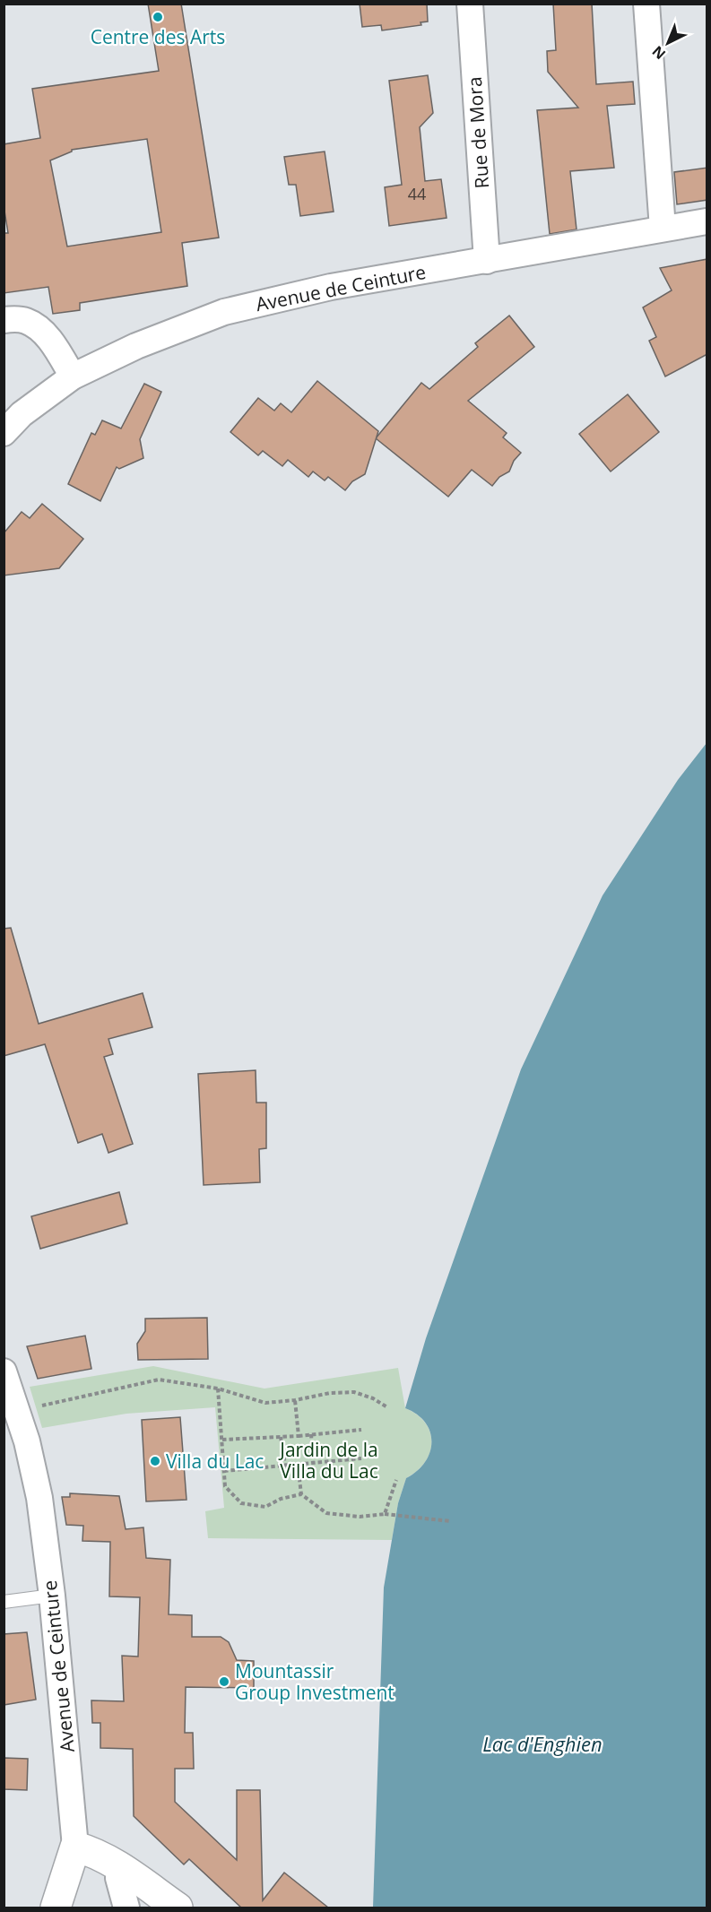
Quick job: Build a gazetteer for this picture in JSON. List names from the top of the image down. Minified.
{"streets":{"street":["Rue de Mora","Avenue de Ceinture"]},"crossings":[["Rue de Mora","Avenue de Ceinture"]],"water":["Lac d'Enghien"],"parks":["Jardin de la Villa du Lac"],"places":["Centre des Arts","Villa du Lac","Mountassir Group Investment"],"house_numbers":["44"],"north":"bottom left"}
